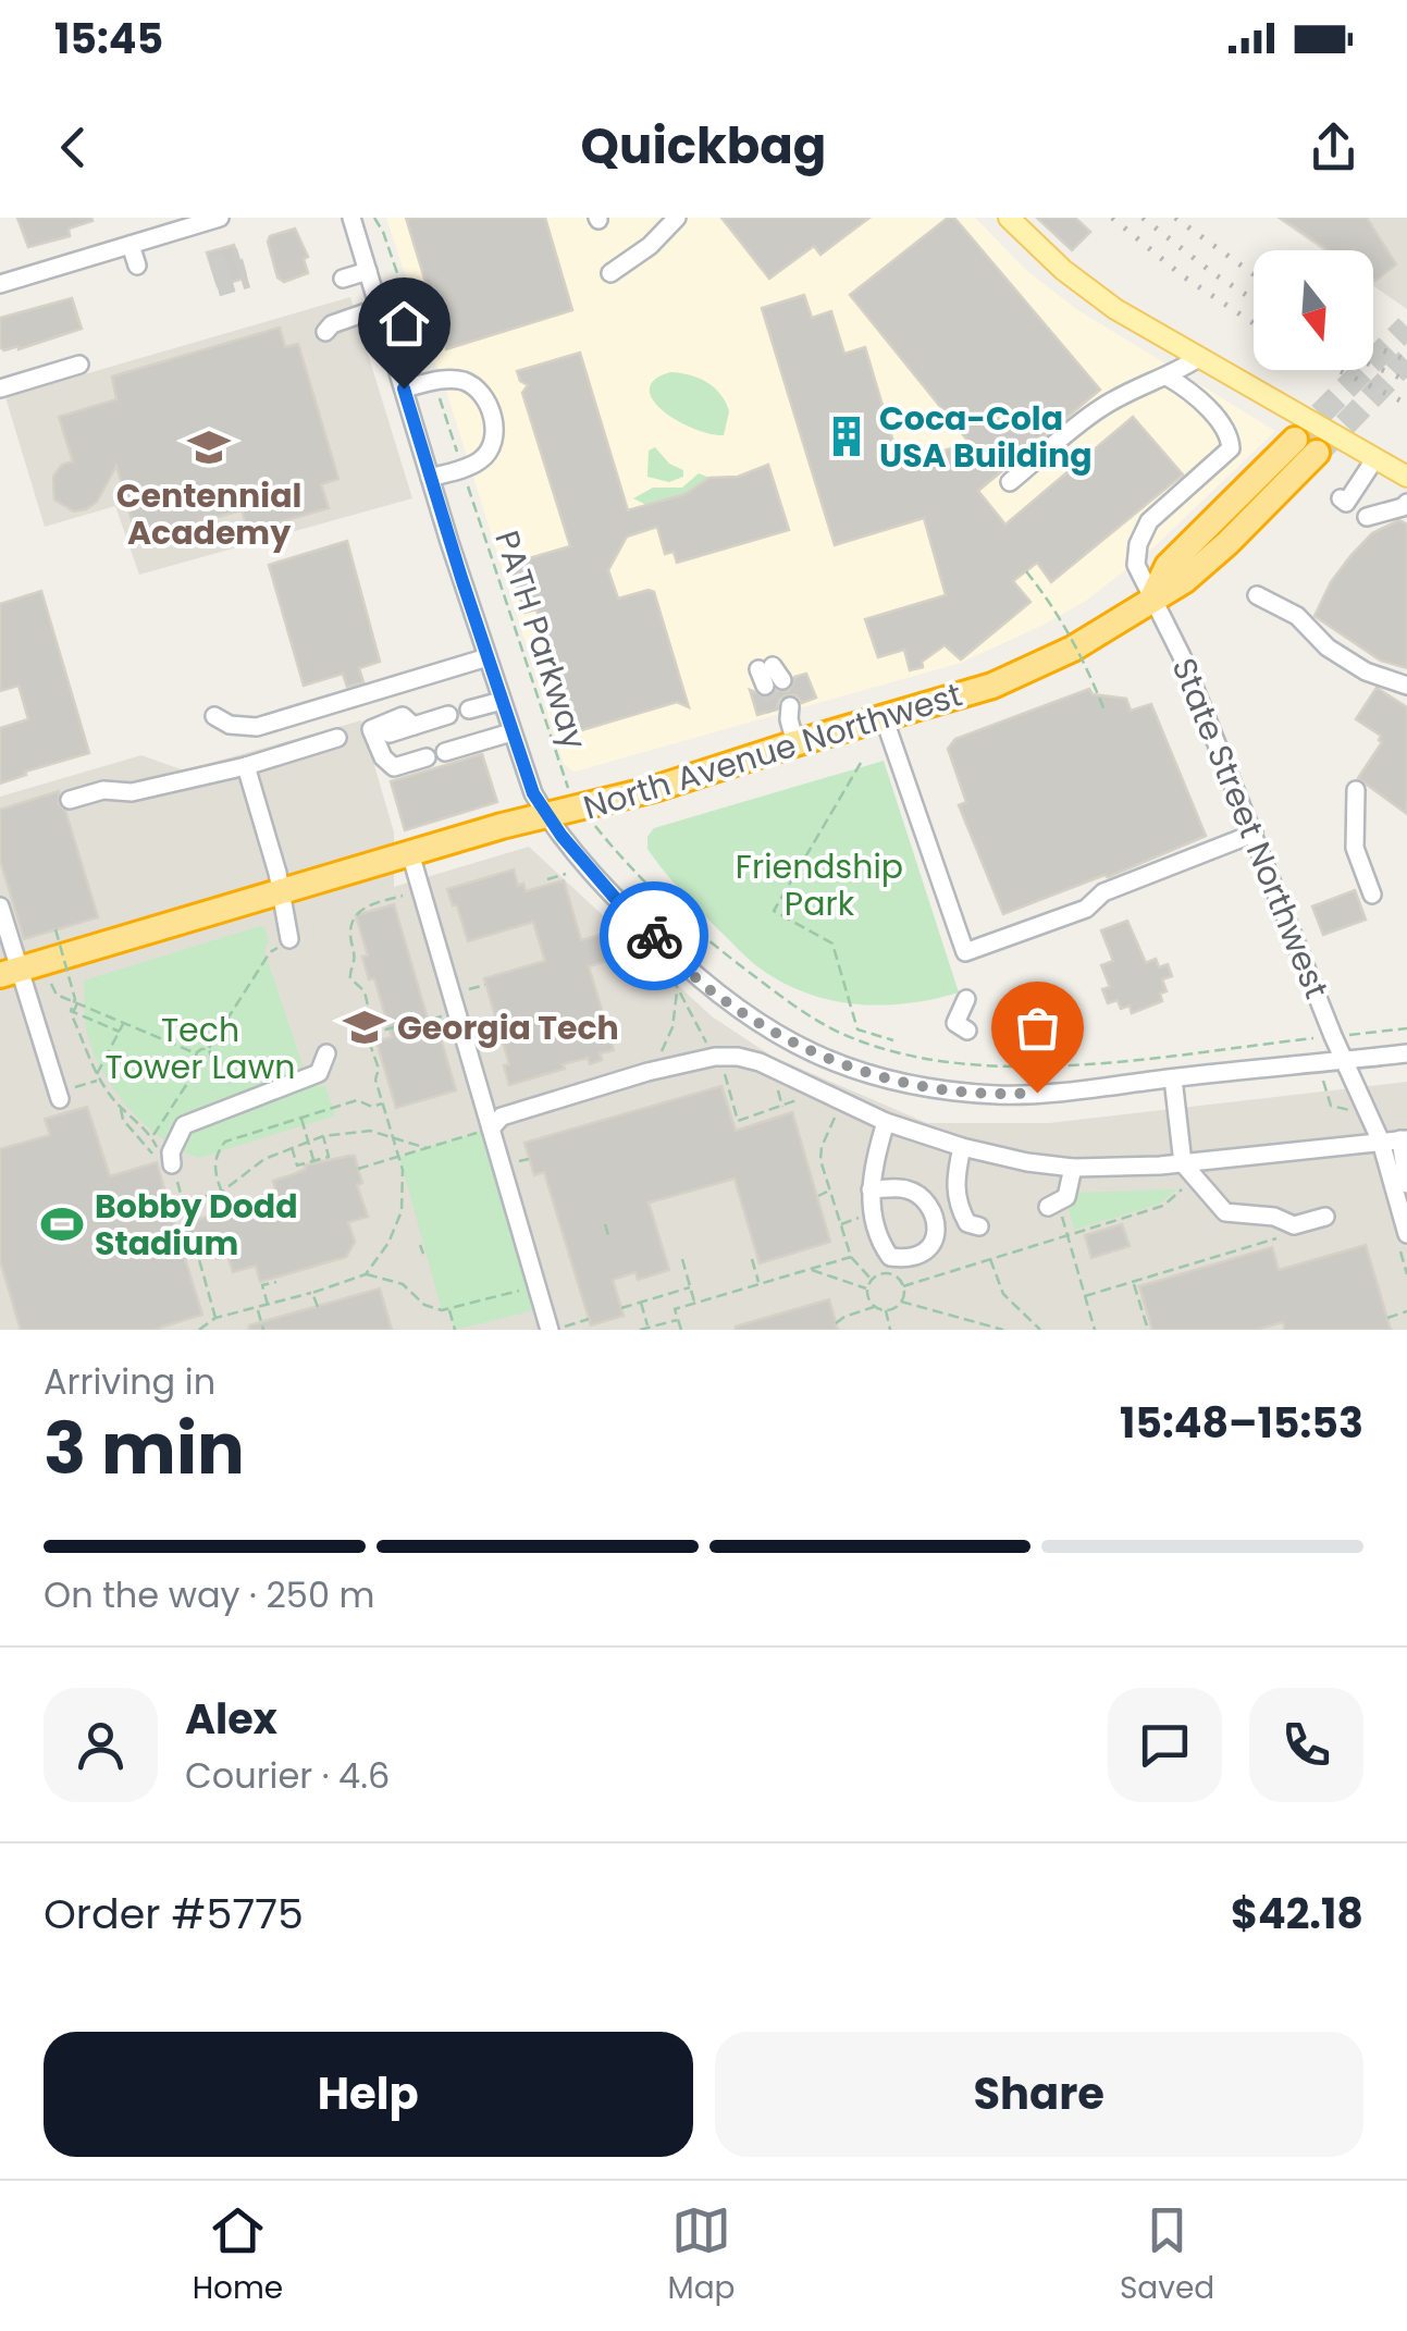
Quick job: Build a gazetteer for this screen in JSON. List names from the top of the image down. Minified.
{"streets":{"highway":["North Avenue Northwest"],"street":["State Street Northwest"],"path":["PATH Parkway"]},"crossings":[["PATH Parkway","North Avenue Northwest"],["PATH Parkway","State Street Northwest"],["North Avenue Northwest","State Street Northwest"]],"parks":["Friendship Park","Tech Tower Lawn"],"places":{"building":["Coca-Cola USA Building"],"school or university":["Centennial Academy","Georgia Tech"],"sports":["Bobby Dodd Stadium"]},"north":"bottom","page":{"status":"15:45","header":"Quickbag","heading":["3 min","Arriving in","15:48–15:53"],"panel":["Alex","Courier · 4.6","Order #5775","$42.18"],"bar":"On the way · 250 m","buttons":["Help","Share"],"tabs":["Home","Map","Saved"]}}
